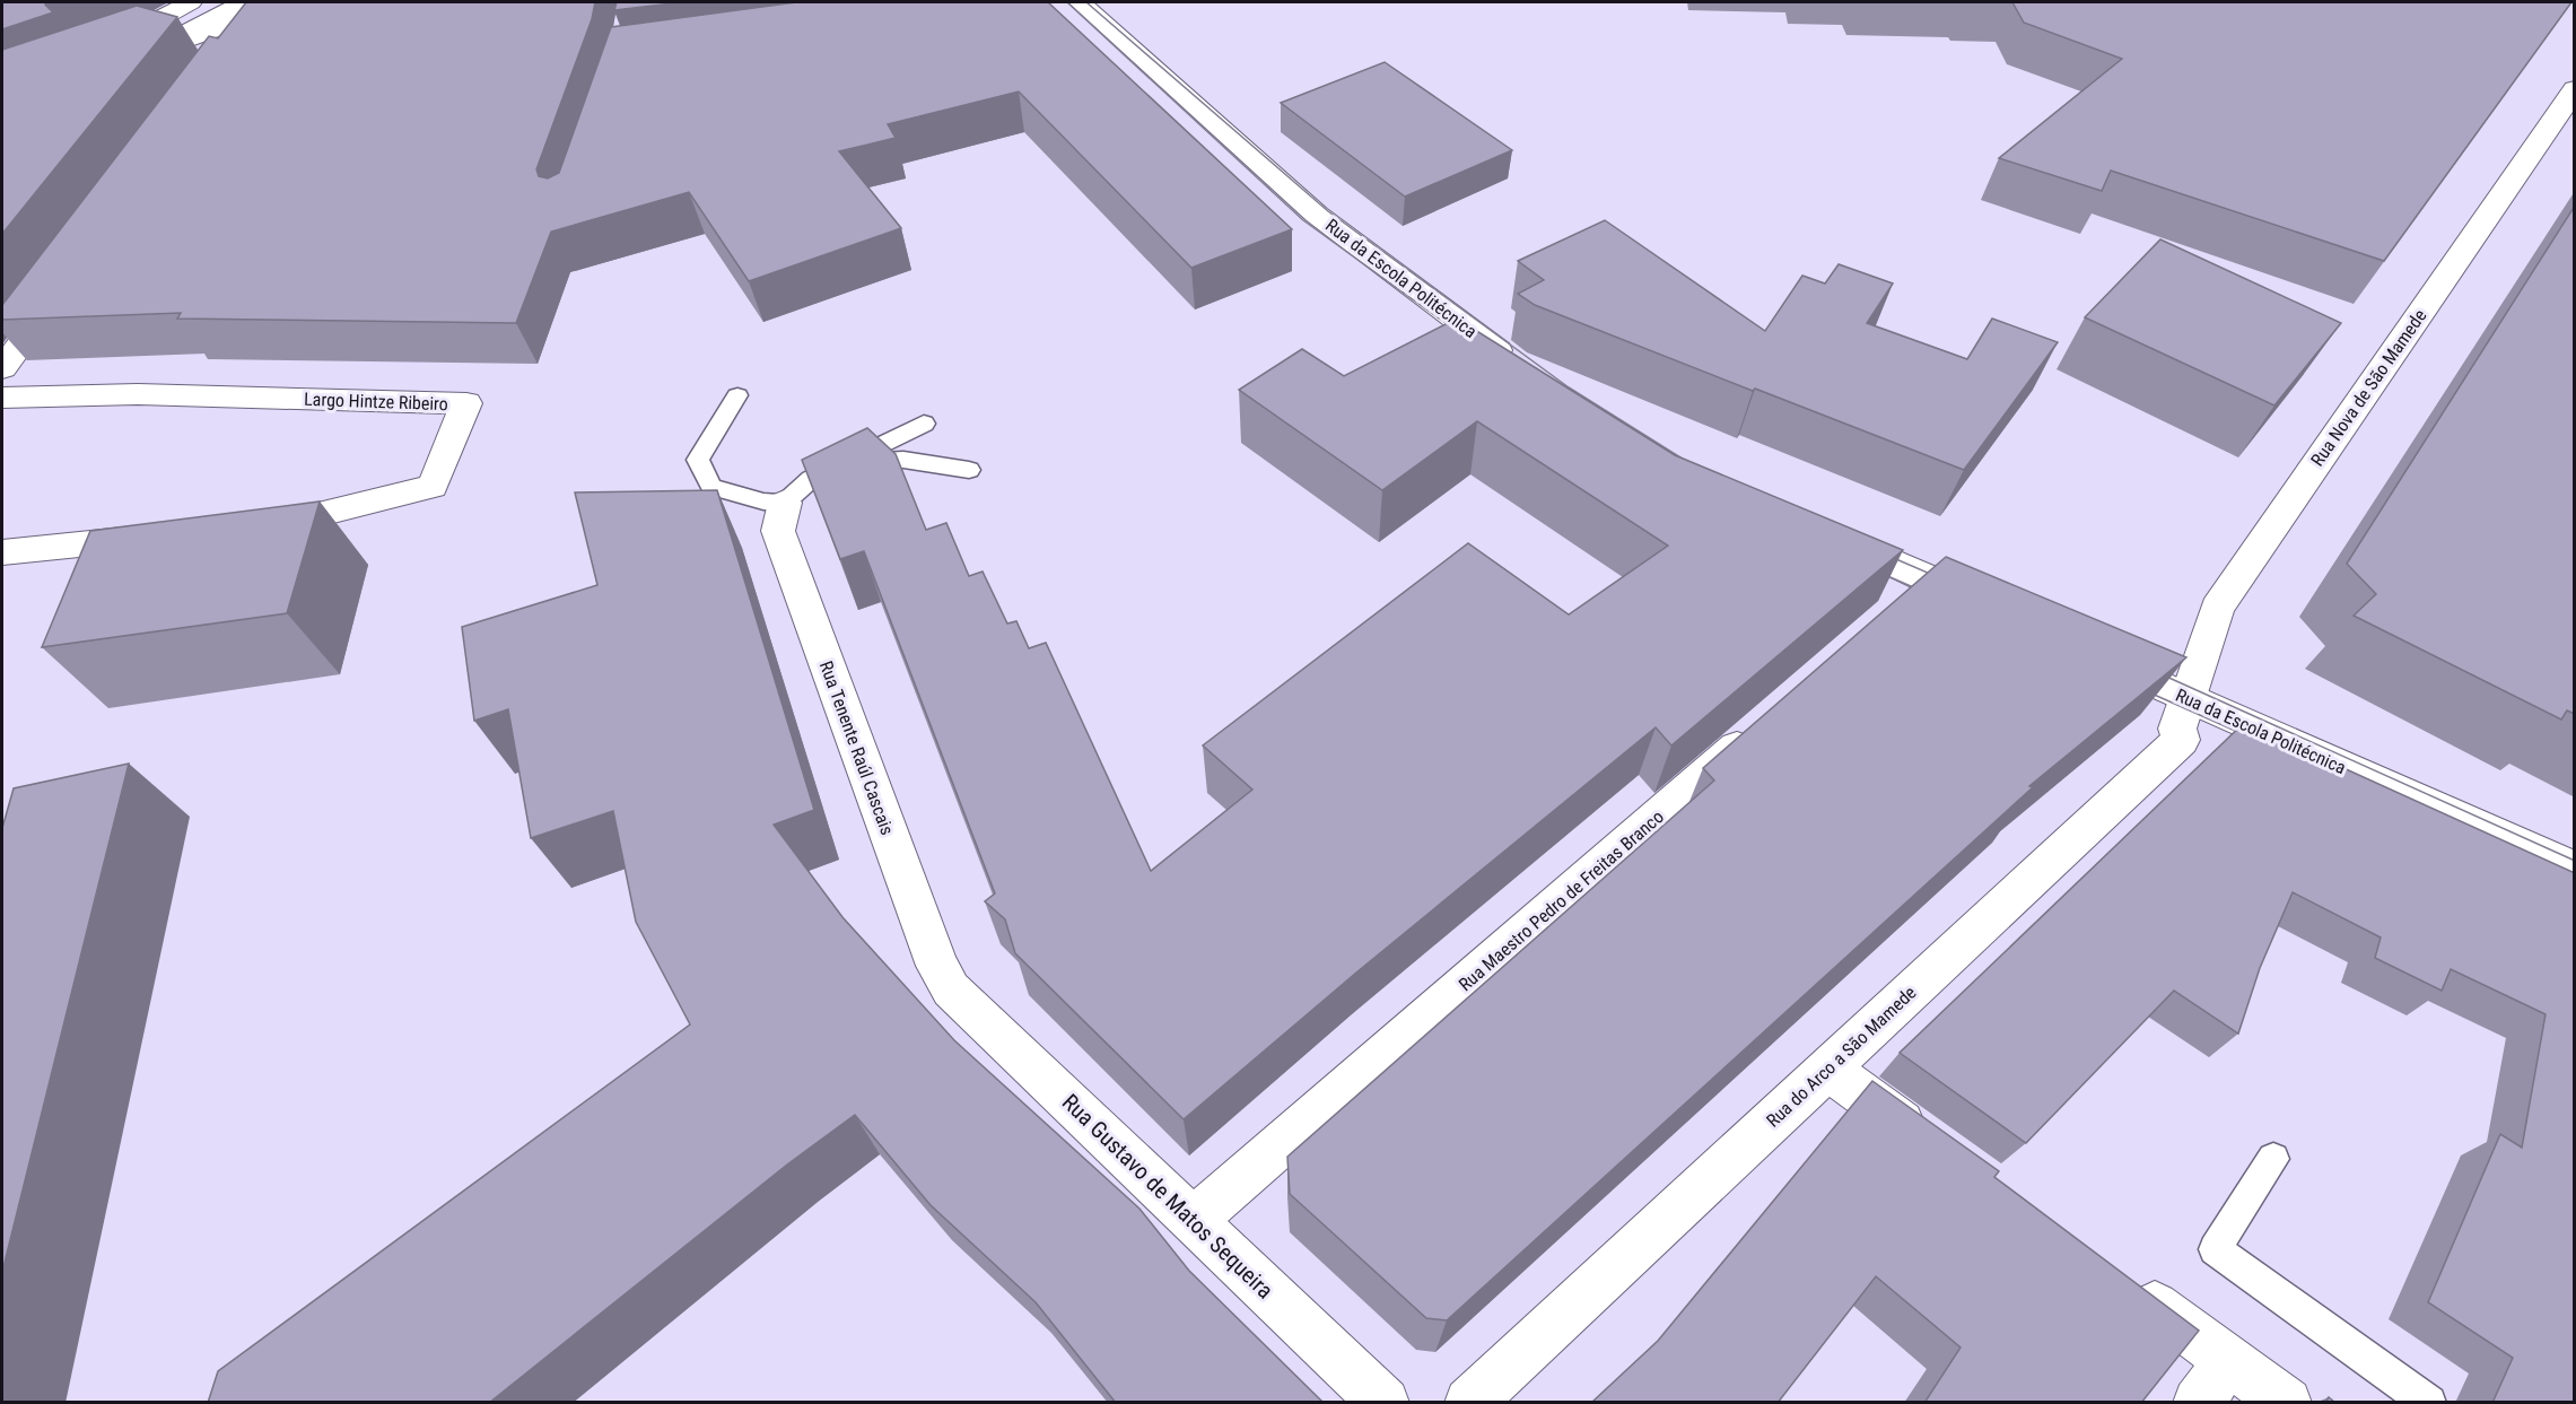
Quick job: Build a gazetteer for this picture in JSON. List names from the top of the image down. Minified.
{"streets":{"street":["Rua da Escola Politécnica","Rua Nova de São Mamede","Largo Hintze Ribeiro","Rua Tenente Raúl Cascais","Rua Maestro Pedro de Freitas Branco","Rua do Arco a São Mamede","Rua Gustavo de Matos Sequeira"]},"crossings":[["Rua da Escola Politécnica","Rua Nova de São Mamede"],["Rua da Escola Politécnica","Rua do Arco a São Mamede"],["Rua Nova de São Mamede","Rua do Arco a São Mamede"],["Rua Tenente Raúl Cascais","Rua Gustavo de Matos Sequeira"],["Rua Maestro Pedro de Freitas Branco","Rua Gustavo de Matos Sequeira"]]}
